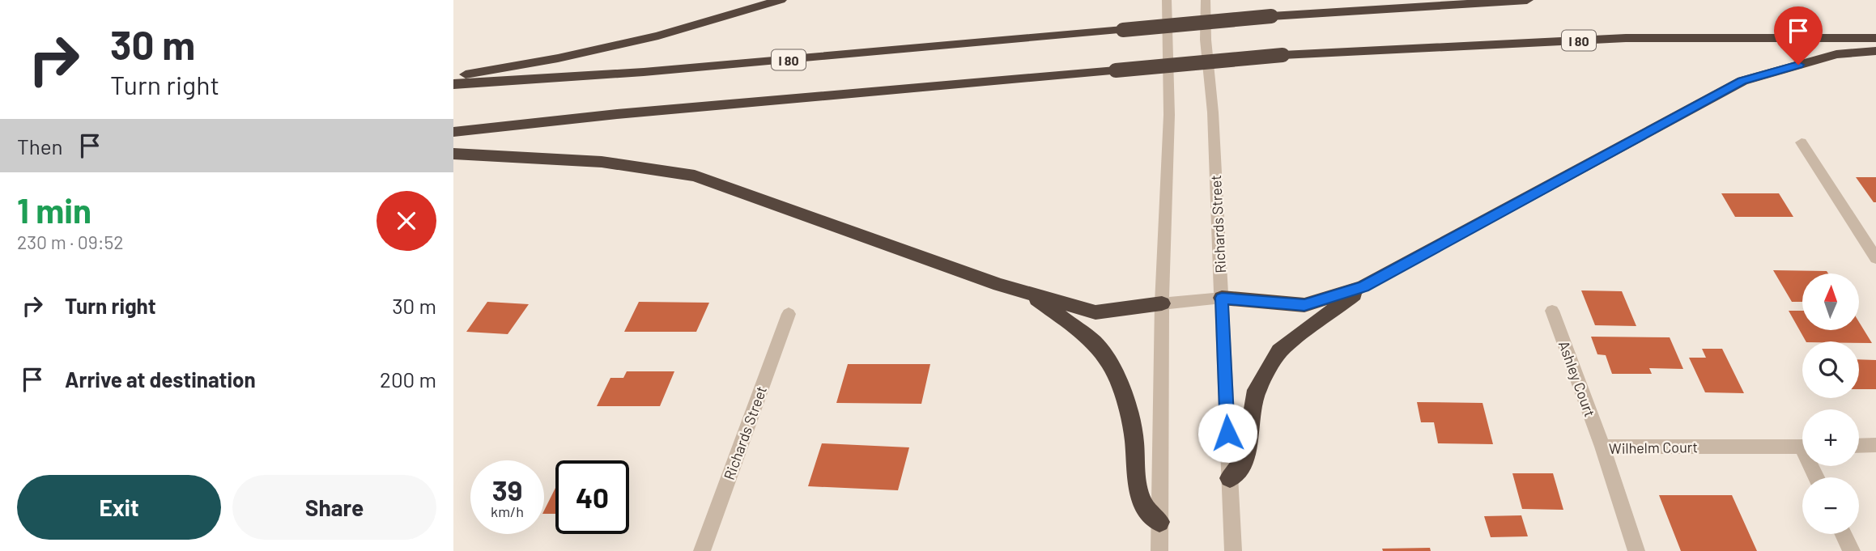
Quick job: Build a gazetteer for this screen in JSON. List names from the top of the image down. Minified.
{"streets":{"highway":["I 80"],"street":["Richards Street","Ashley Court","Wilhelm Court"]},"crossings":[["Ashley Court","Wilhelm Court"]],"north":"top","page":{"turn":["30 m","Turn right"],"then":"Then","heading":["1 min","230 m · 09:52"],"list":[{"name":"Turn right","value":"30 m"},{"name":"Arrive at destination","value":"200 m"}],"map_buttons":["+","−"],"speed":"39 km/h","limit":"40","buttons":["Exit","Share"]}}
